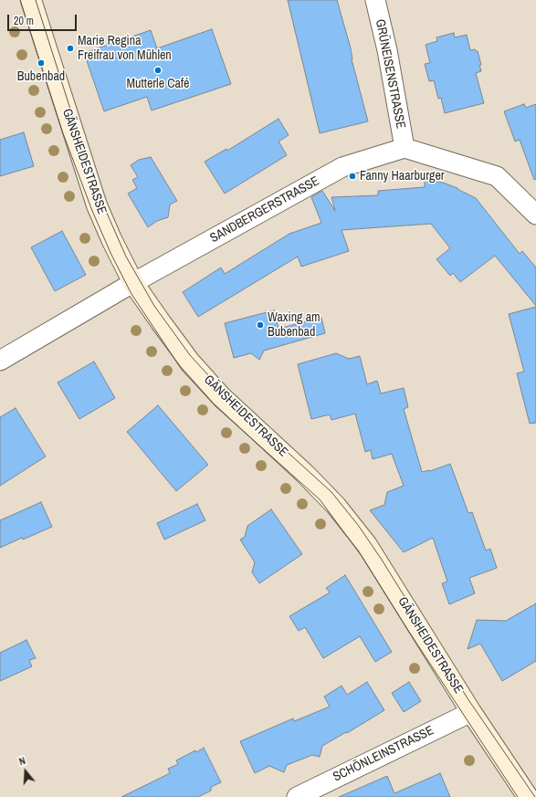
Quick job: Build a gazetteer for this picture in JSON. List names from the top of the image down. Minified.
{"streets":{"street":["GRÜNEISENSTRASSE","GÄNSHEIDESTRASSE","SANDBERGERSTRASSE","SCHÖNLEINSTRASSE"]},"crossings":[["GRÜNEISENSTRASSE","SANDBERGERSTRASSE"],["GÄNSHEIDESTRASSE","SANDBERGERSTRASSE"],["GÄNSHEIDESTRASSE","SCHÖNLEINSTRASSE"]],"places":["Marie Regina Freifrau von Mühlen","Bubenbad","Mutterle Café","Fanny Haarburger","Waxing am Bubenbad"],"scale_bar":"20 m","north":"top"}
